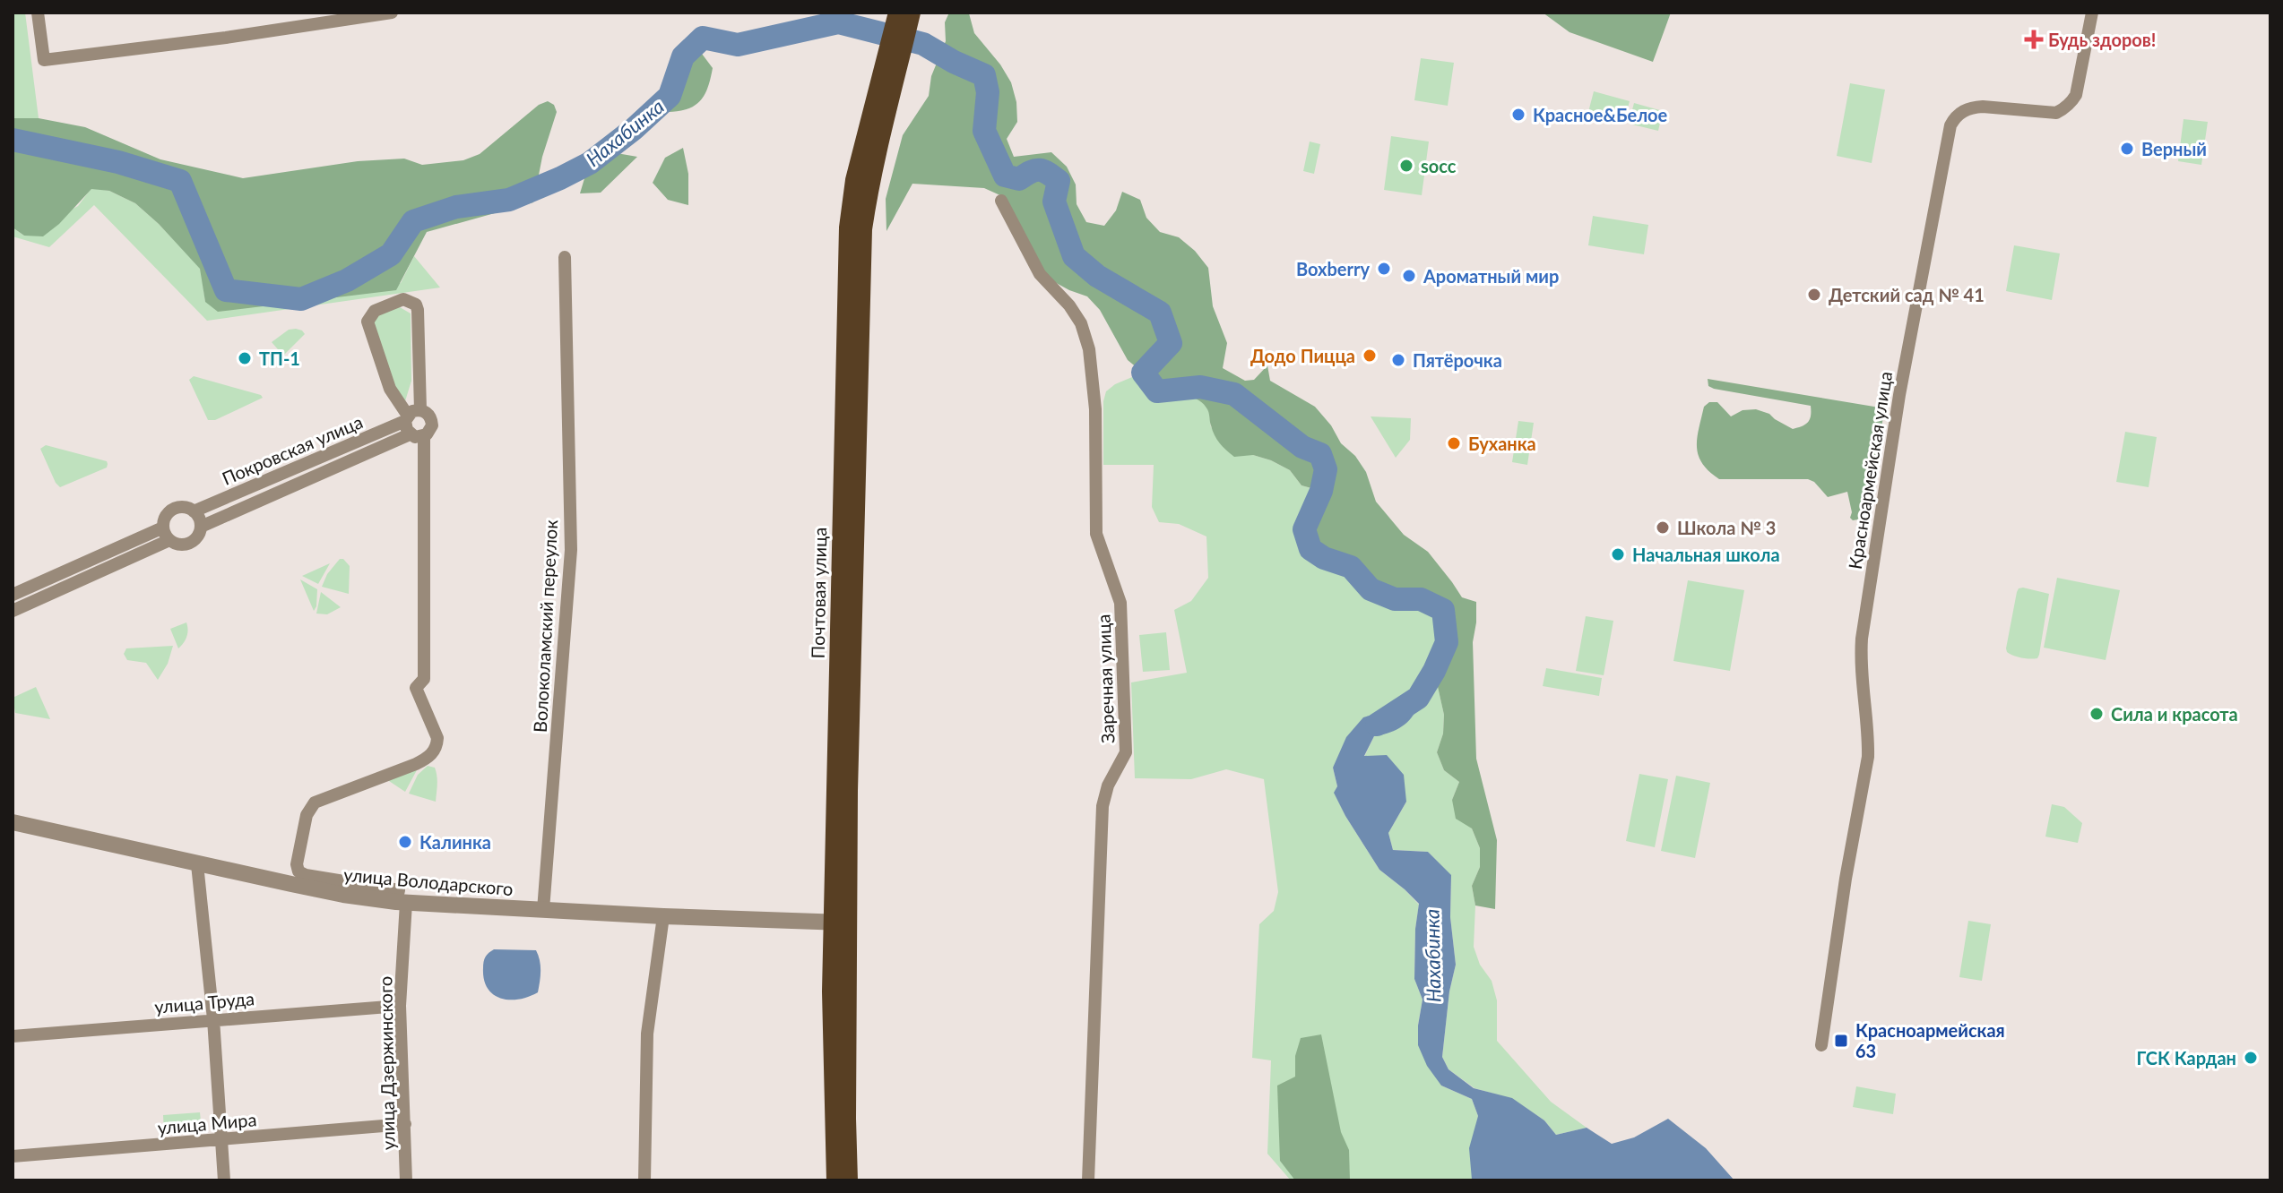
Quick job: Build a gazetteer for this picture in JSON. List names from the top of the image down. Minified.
{"streets":{"main road":["Почтовая улица"],"street":["Покровская улица","Красноармейская улица","Волоколамский переулок","Заречная улица","улица Володарского","улица Труда","улица Дзержинского","улица Мира"]},"crossings":[["Почтовая улица","улица Володарского"],["Волоколамский переулок","улица Володарского"],["улица Володарского","улица Дзержинского"],["улица Труда","улица Дзержинского"],["улица Дзержинского","улица Мира"]],"water":["Нахабинка"],"places":{"health":["Будь здоров!"],"other":["Красное&Белое","Верный","socc","Boxberry","Ароматный мир","Детский сад № 41","Додо Пицца","ТП-1","Пятёрочка","Буханка","Школа № 3","Начальная школа","Сила и красота","Калинка","ГСК Кардан"],"transit":["Красноармейская 63"]}}
